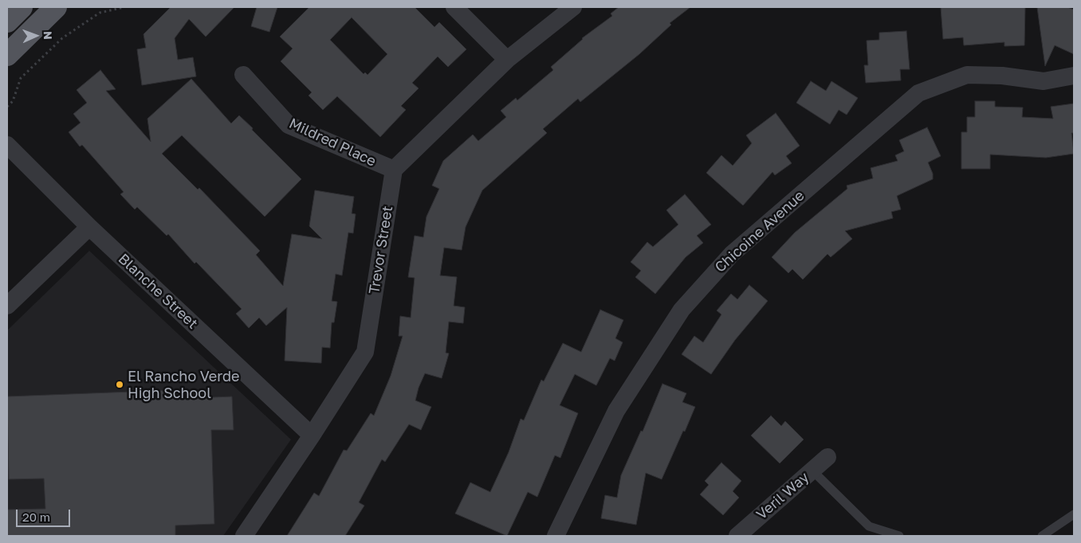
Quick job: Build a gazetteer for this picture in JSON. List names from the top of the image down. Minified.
{"streets":{"street":["Mildred Place","Chicoine Avenue","Trevor Street","Blanche Street","Veril Way"]},"crossings":[["Mildred Place","Trevor Street"],["Trevor Street","Blanche Street"]],"places":["El Rancho Verde High School"],"scale_bar":"20 m","north":"right"}
